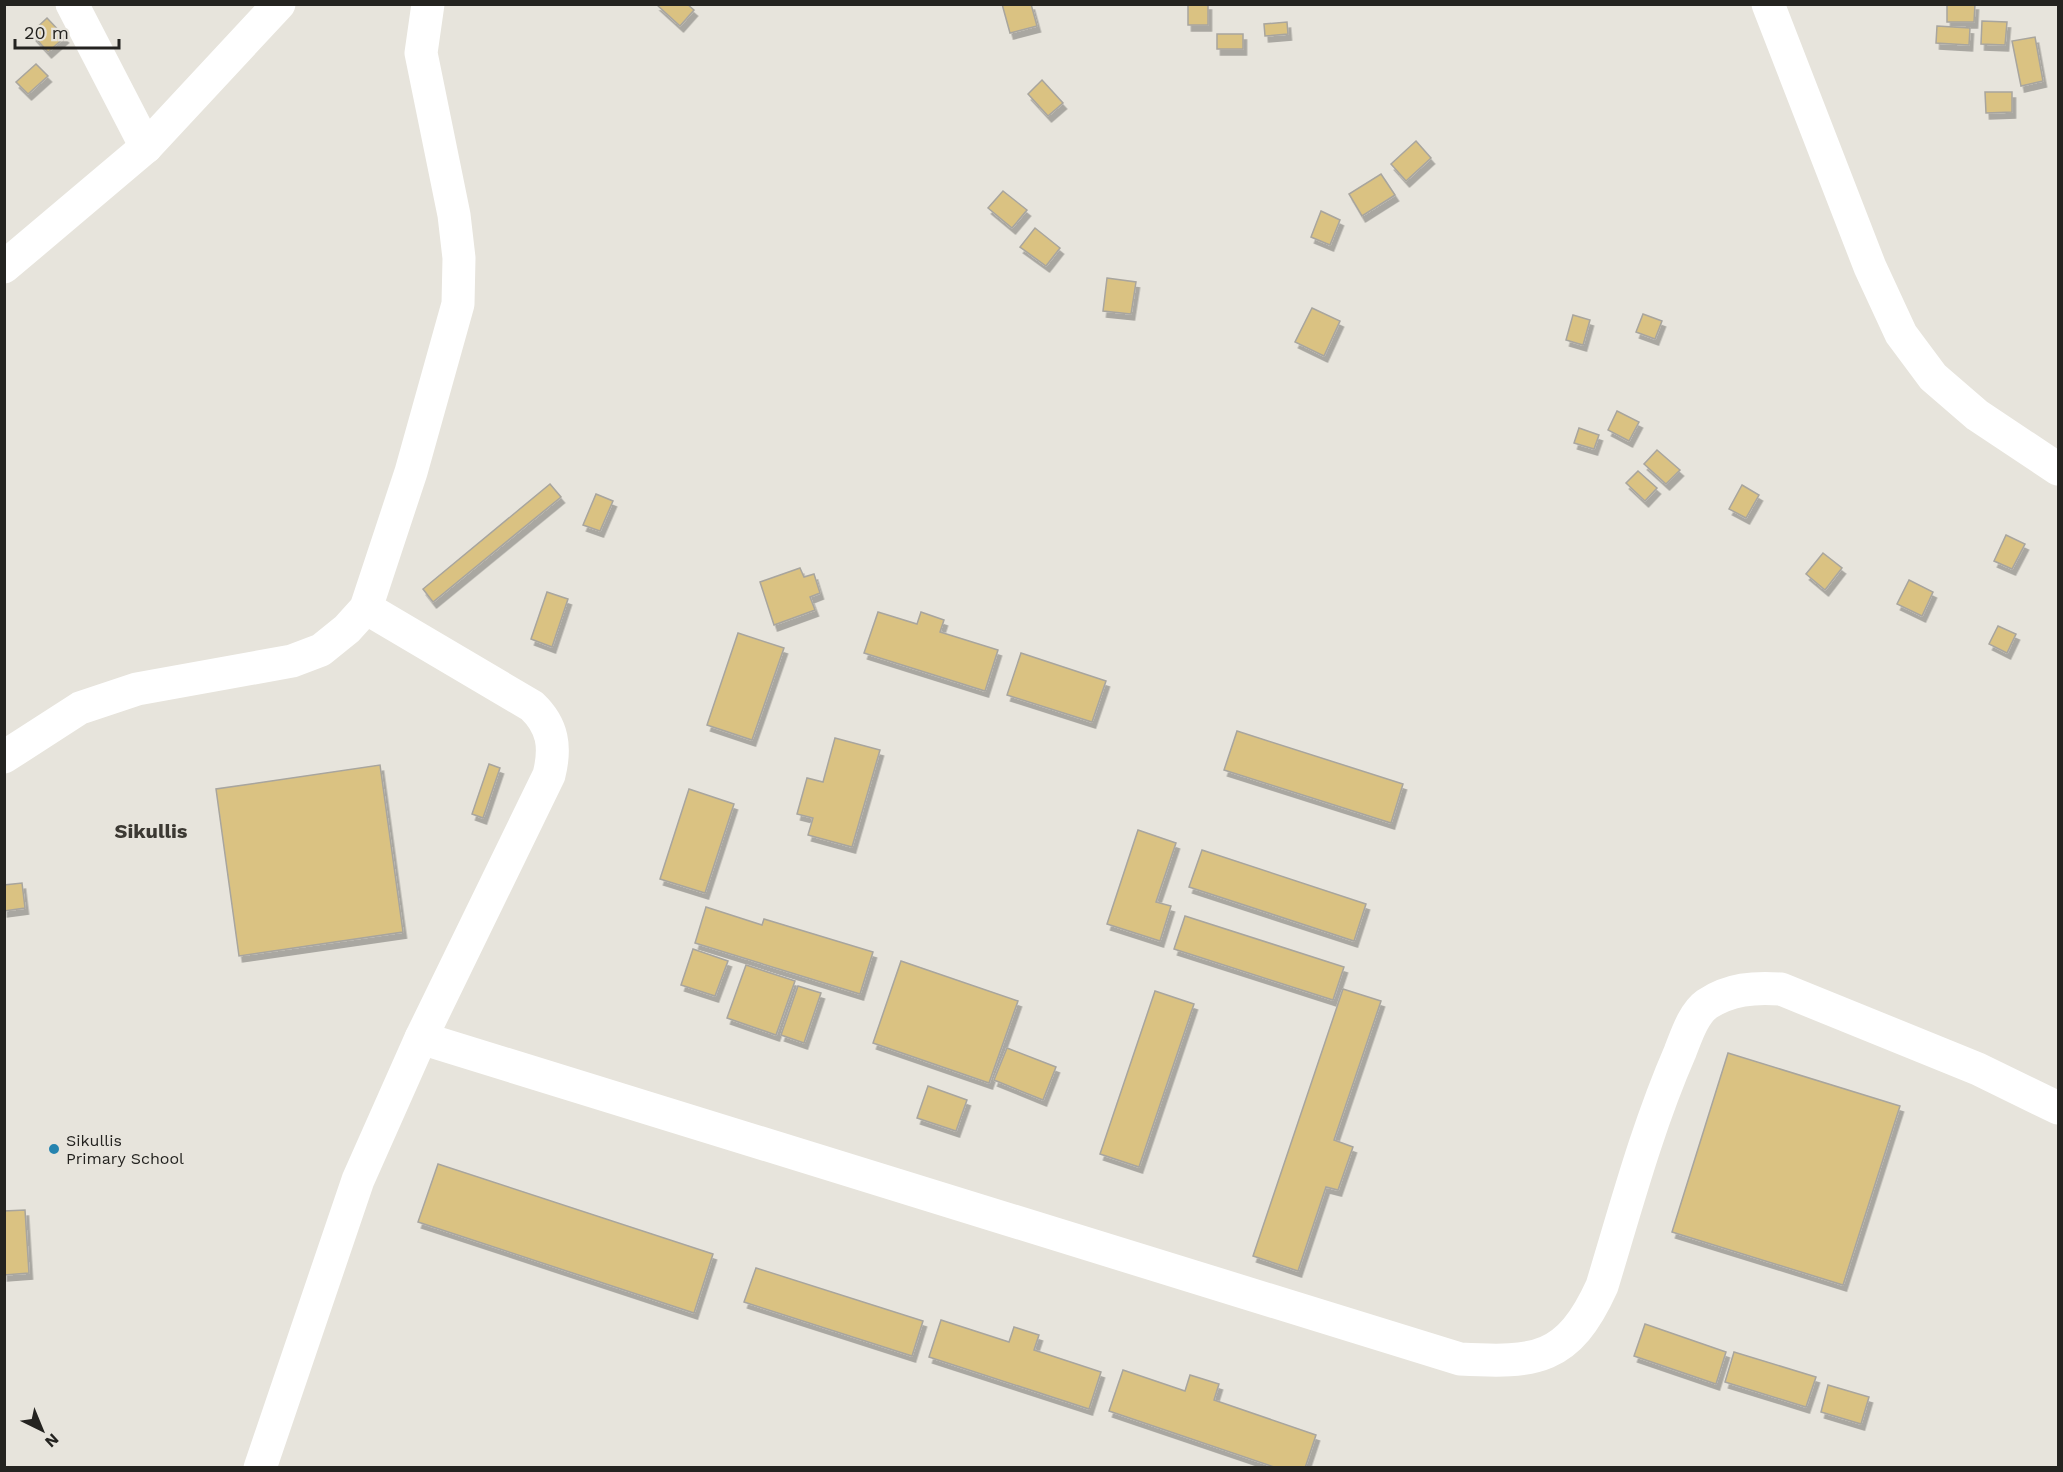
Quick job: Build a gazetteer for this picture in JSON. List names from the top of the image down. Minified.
{"districts":["Sikullis"],"places":["Sikullis Primary School"],"scale_bar":"20 m","north":"bottom right"}
